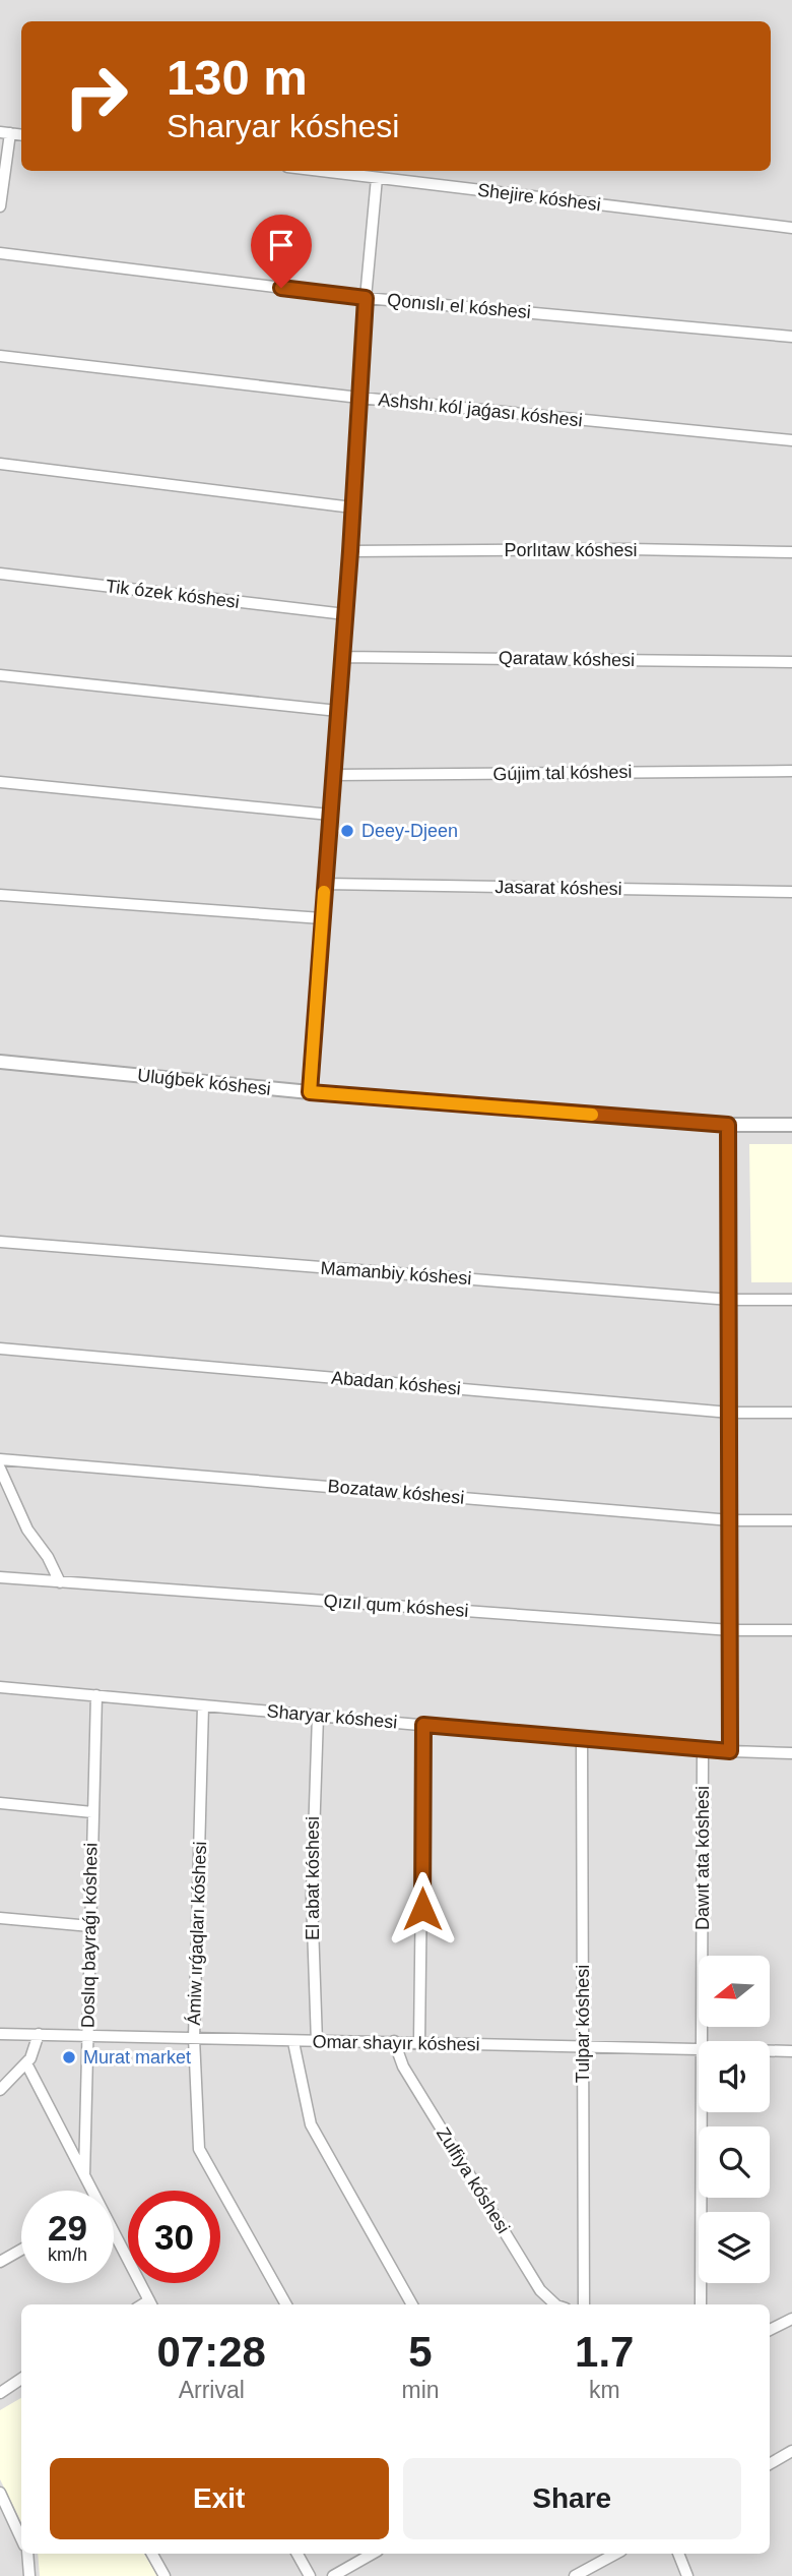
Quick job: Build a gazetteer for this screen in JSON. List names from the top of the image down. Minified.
{"streets":{"street":["Shejire kóshesi","Qonıslı el kóshesi","Ashshı kól jaǵası kóshesi","Porlıtaw kóshesi","Tik ózek kóshesi","Qarataw kóshesi","Gújim tal kóshesi","Jasarat kóshesi","Uluǵbek kóshesi","Mamanbiy kóshesi","Abadan kóshesi","Bozataw kóshesi","Qızıl qum kóshesi","Sharyar kóshesi","Dawıt ata kóshesi","El abat kóshesi","Ámiw ırǵaqları kóshesi","Doslıq bayraǵı kóshesi","Tulpar kóshesi","Omar shayır kóshesi","Zulfiya kóshesi"]},"crossings":[["Sharyar kóshesi","Dawıt ata kóshesi"],["Sharyar kóshesi","El abat kóshesi"],["Sharyar kóshesi","Ámiw ırǵaqları kóshesi"],["Sharyar kóshesi","Doslıq bayraǵı kóshesi"],["Sharyar kóshesi","Tulpar kóshesi"],["El abat kóshesi","Omar shayır kóshesi"],["Ámiw ırǵaqları kóshesi","Omar shayır kóshesi"],["Doslıq bayraǵı kóshesi","Omar shayır kóshesi"],["Tulpar kóshesi","Omar shayır kóshesi"],["Omar shayır kóshesi","Zulfiya kóshesi"]],"places":["Deey-Djeen","Murat market"],"north":"left","page":{"turn":["130 m","Sharyar kóshesi"],"speed":"29 km/h","limit":"30","eta":["07:28","Arrival","5","min","1.7","km"],"buttons":["Exit","Share"]}}
